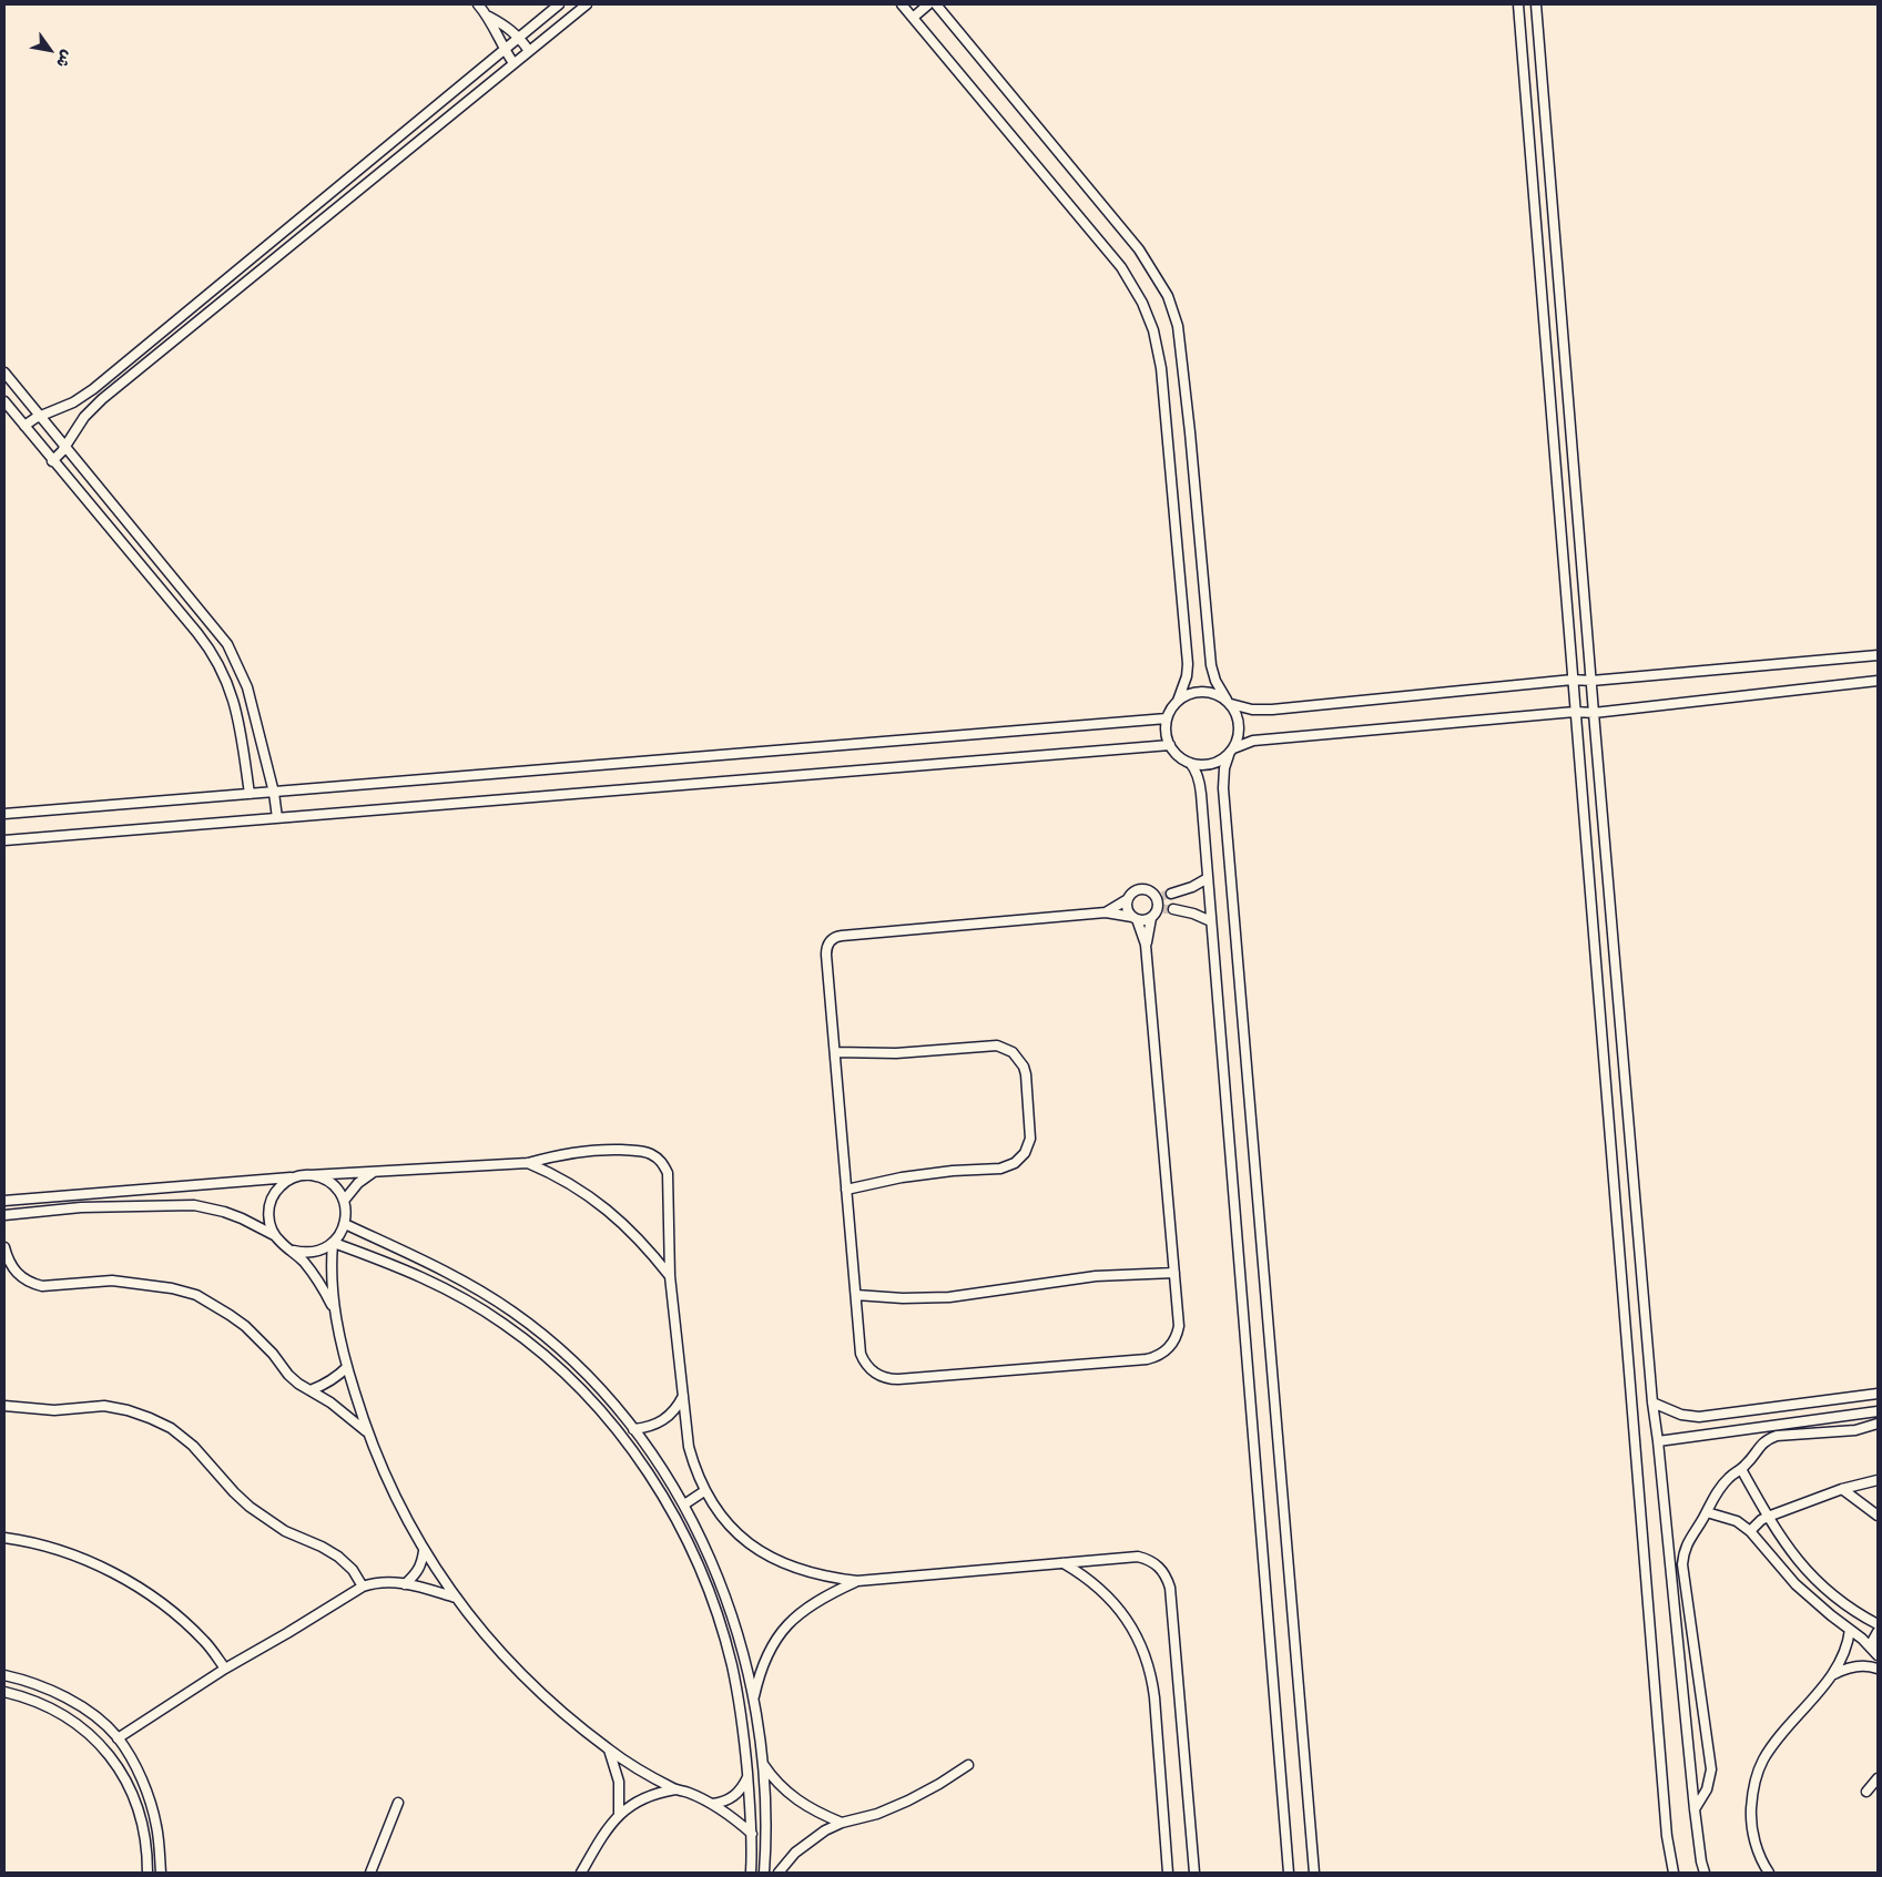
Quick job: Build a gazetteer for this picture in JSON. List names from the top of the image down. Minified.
{"north":"bottom right"}
